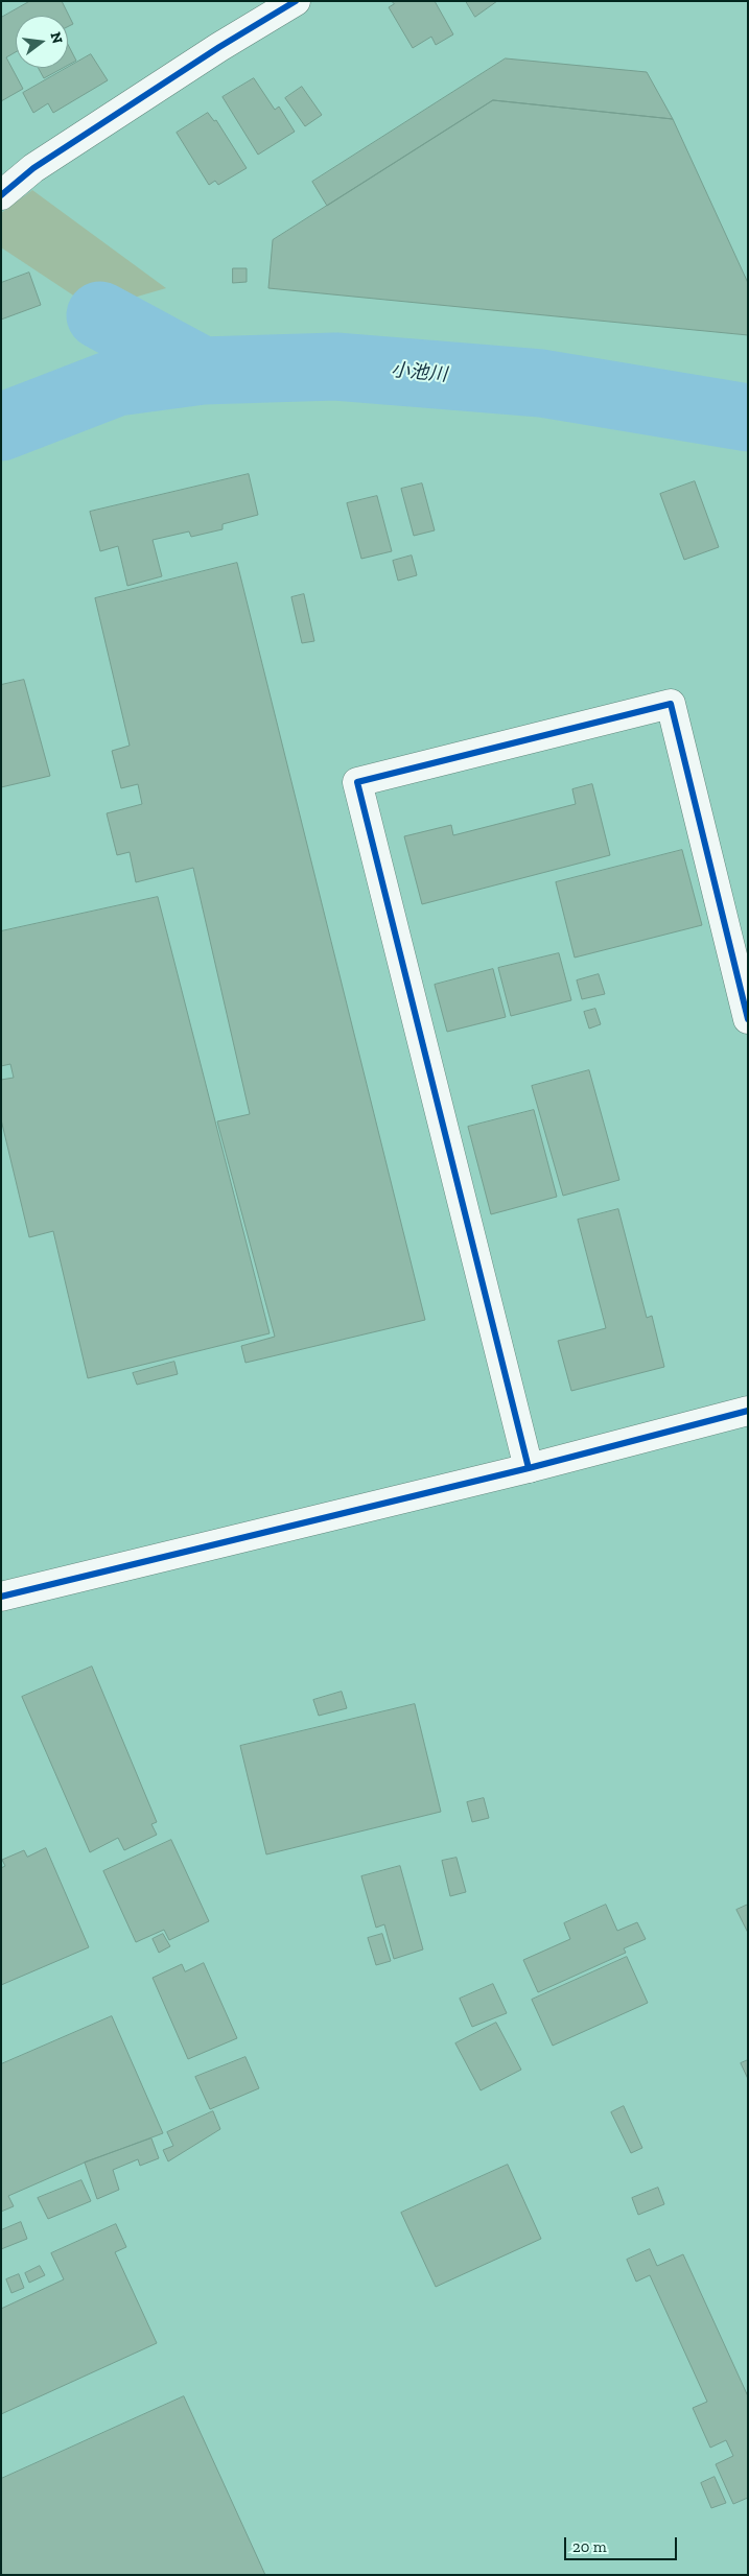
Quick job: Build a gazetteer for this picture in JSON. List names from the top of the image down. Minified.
{"water":["小池川"],"scale_bar":"20 m","north":"right"}
